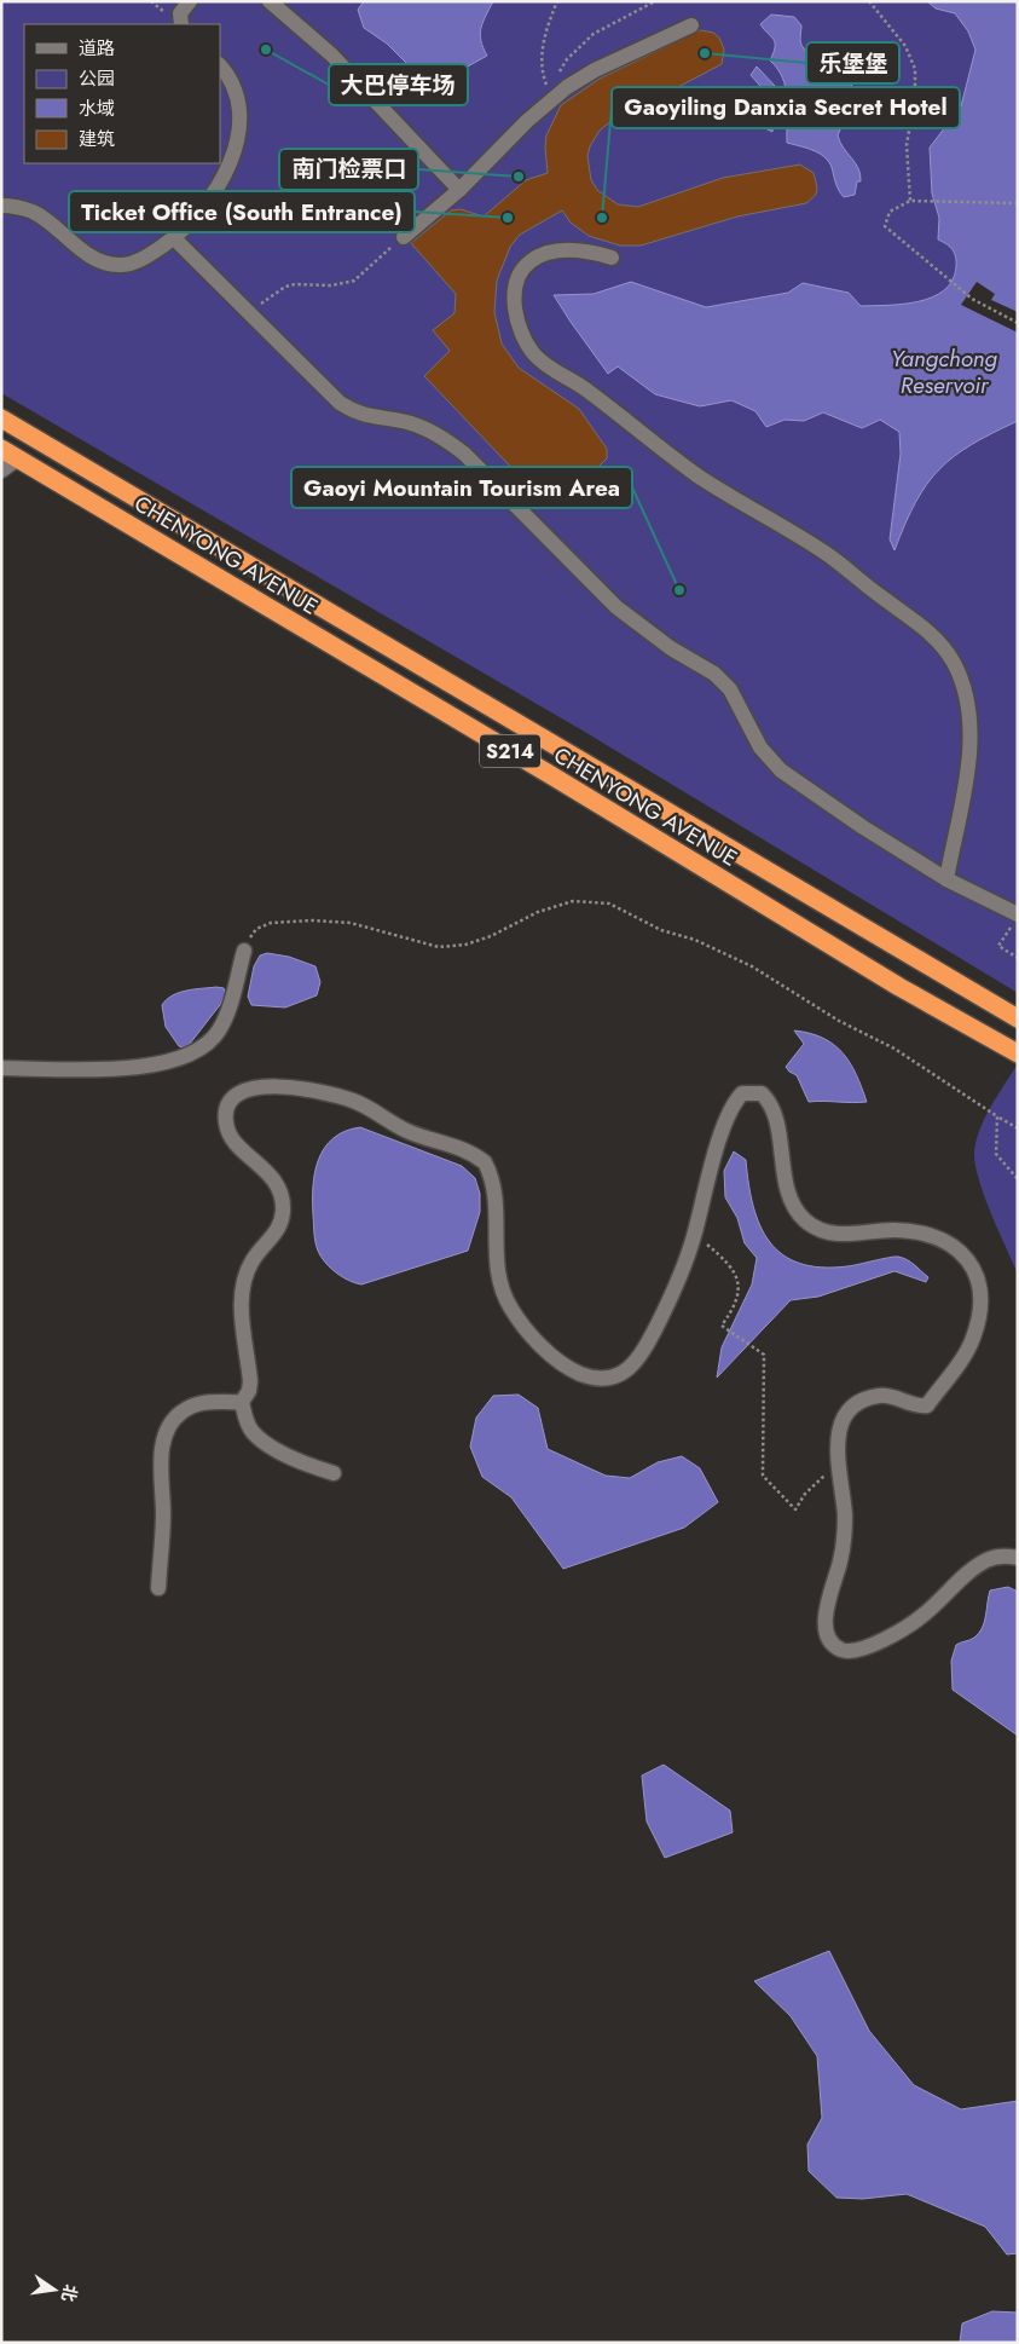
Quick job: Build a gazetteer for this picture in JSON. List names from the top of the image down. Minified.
{"streets":{"highway":["CHENYONG AVENUE","S214"]},"water":["Yangchong Reservoir"],"places":["大巴停车场","乐堡堡","南门检票口","Ticket Office (South Entrance)","Gaoyiling Danxia Secret Hotel","Gaoyi Mountain Tourism Area"],"legend":["道路","公园","水域","建筑"],"north":"right"}
